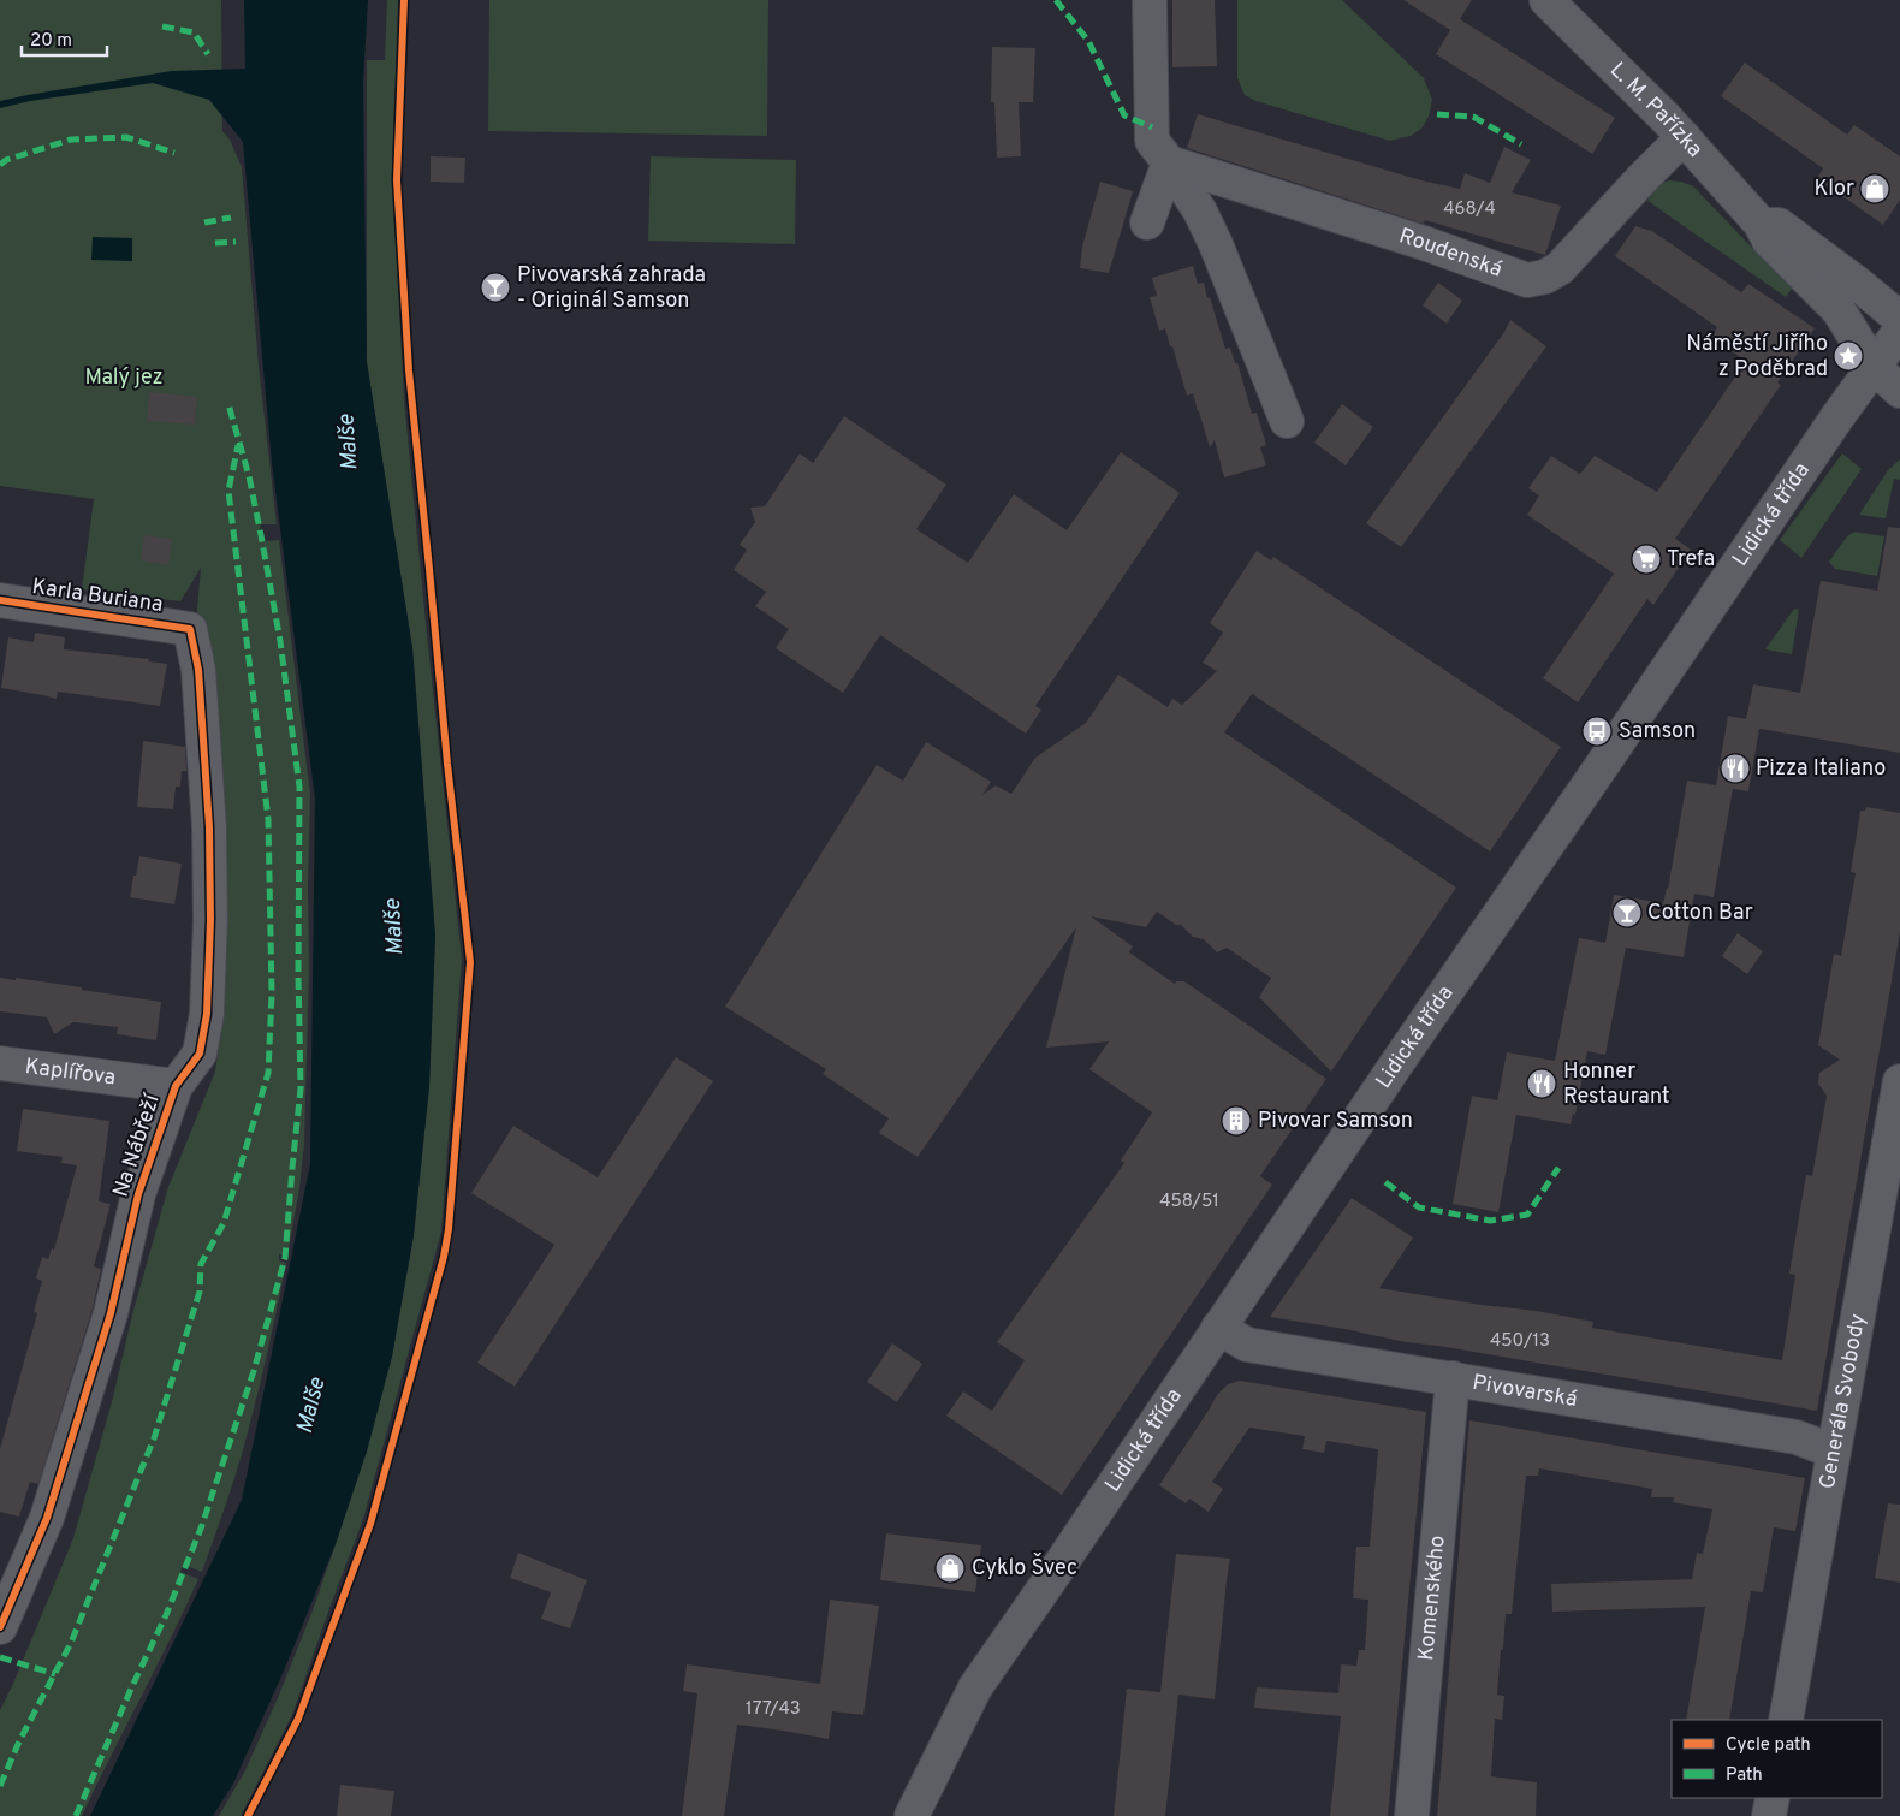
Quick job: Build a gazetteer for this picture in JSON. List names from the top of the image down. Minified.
{"streets":{"street":["L. M. Pařízka","Roudenská","Lidická třída","Karla Buriana","Kaplířova","Na Nábřeží","Pivovarská","Generála Svobody","Komenského"]},"crossings":[["L. M. Pařízka","Roudenská"],["L. M. Pařízka","Lidická třída"],["Lidická třída","Pivovarská"],["Karla Buriana","Na Nábřeží"],["Kaplířova","Na Nábřeží"],["Pivovarská","Generála Svobody"],["Pivovarská","Komenského"]],"water":["Malše"],"parks":["Malý jez"],"places":{"shop":["Klor","Cyklo Švec"],"bar":["Pivovarská zahrada - Originál Samson","Cotton Bar"],"place":["Náměstí Jiřího z Poděbrad"],"supermarket":["Trefa"],"bus stop":["Samson"],"restaurant":["Pizza Italiano","Honner Restaurant"],"building":["Pivovar Samson"]},"house_numbers":["468/4","458/51","450/13","177/43"],"legend":["Cycle path","Path"],"scale_bar":"20 m"}
